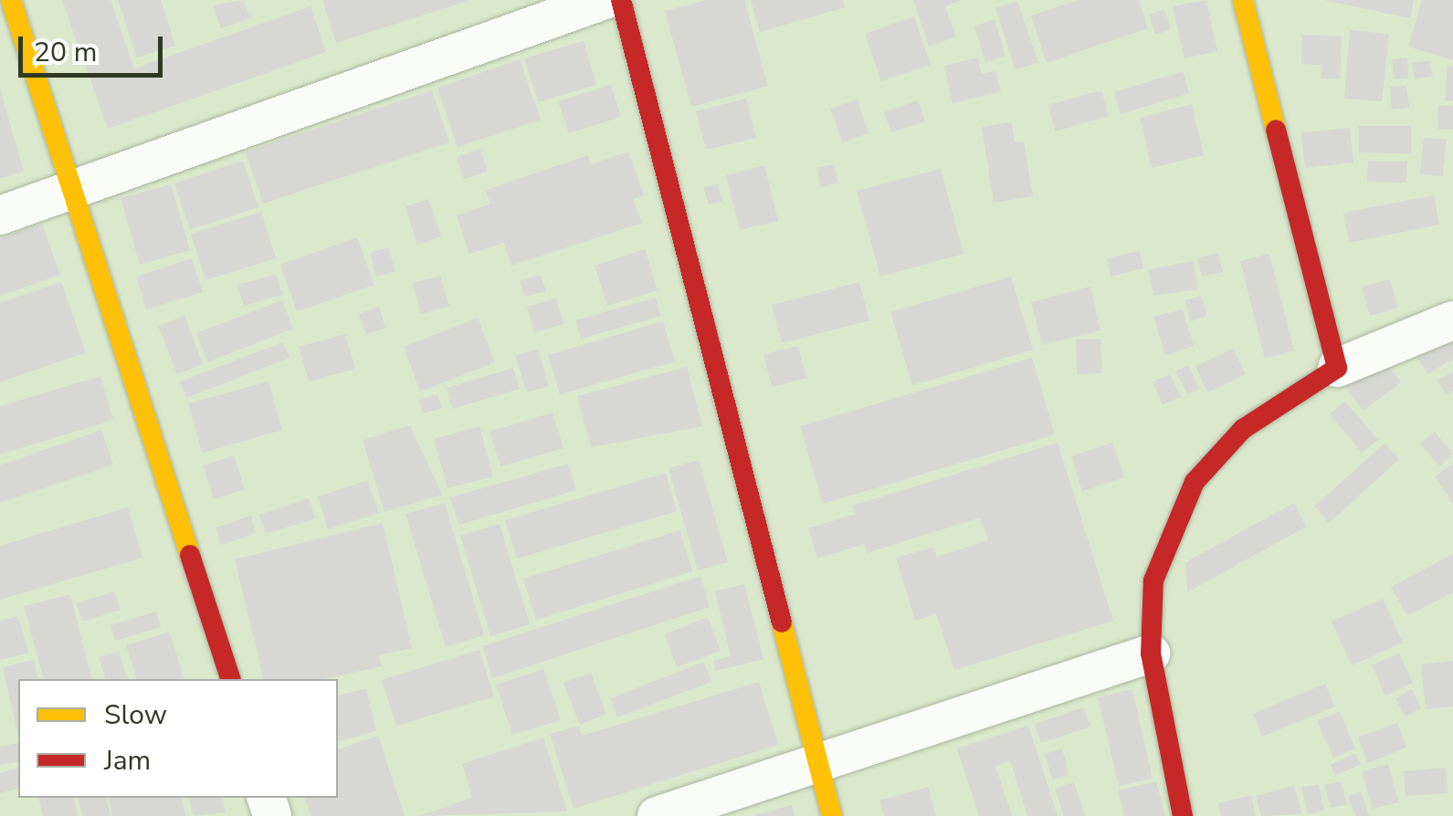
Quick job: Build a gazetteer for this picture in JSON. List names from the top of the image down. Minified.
{"legend":["Slow","Jam"],"scale_bar":"20 m"}
